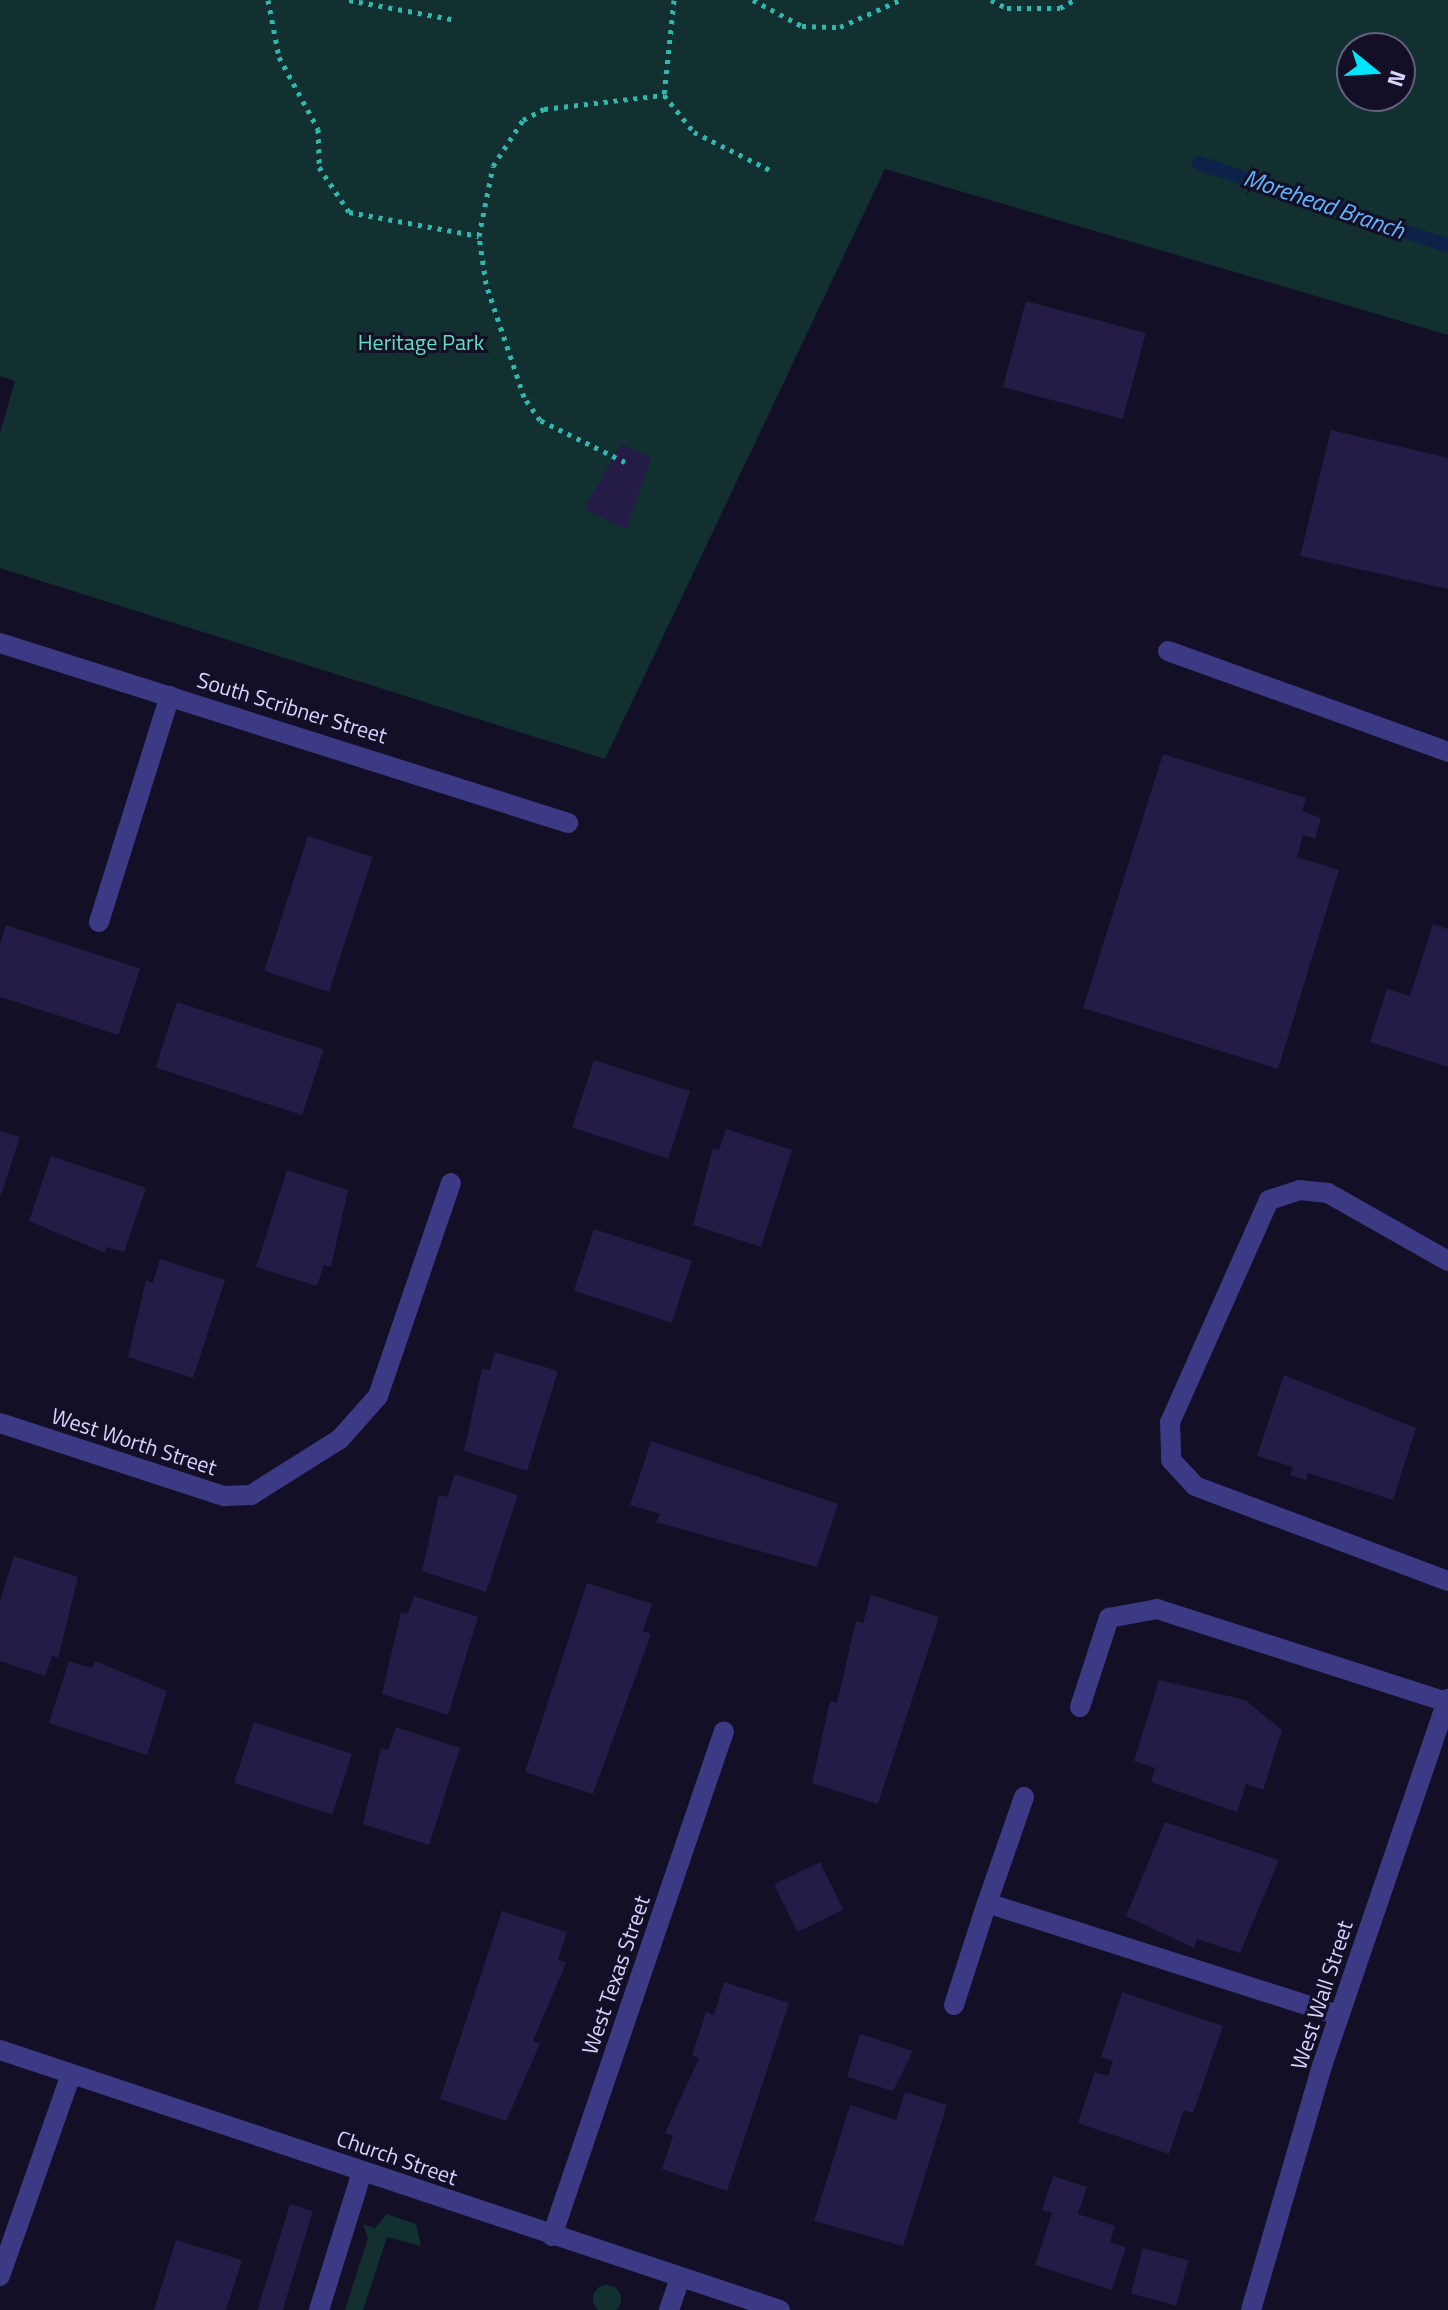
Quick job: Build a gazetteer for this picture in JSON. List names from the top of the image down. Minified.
{"streets":{"street":["South Scribner Street","West Worth Street","West Texas Street","West Wall Street","Church Street"]},"crossings":[["West Texas Street","Church Street"]],"water":["Morehead Branch"],"parks":["Heritage Park"],"north":"right"}
